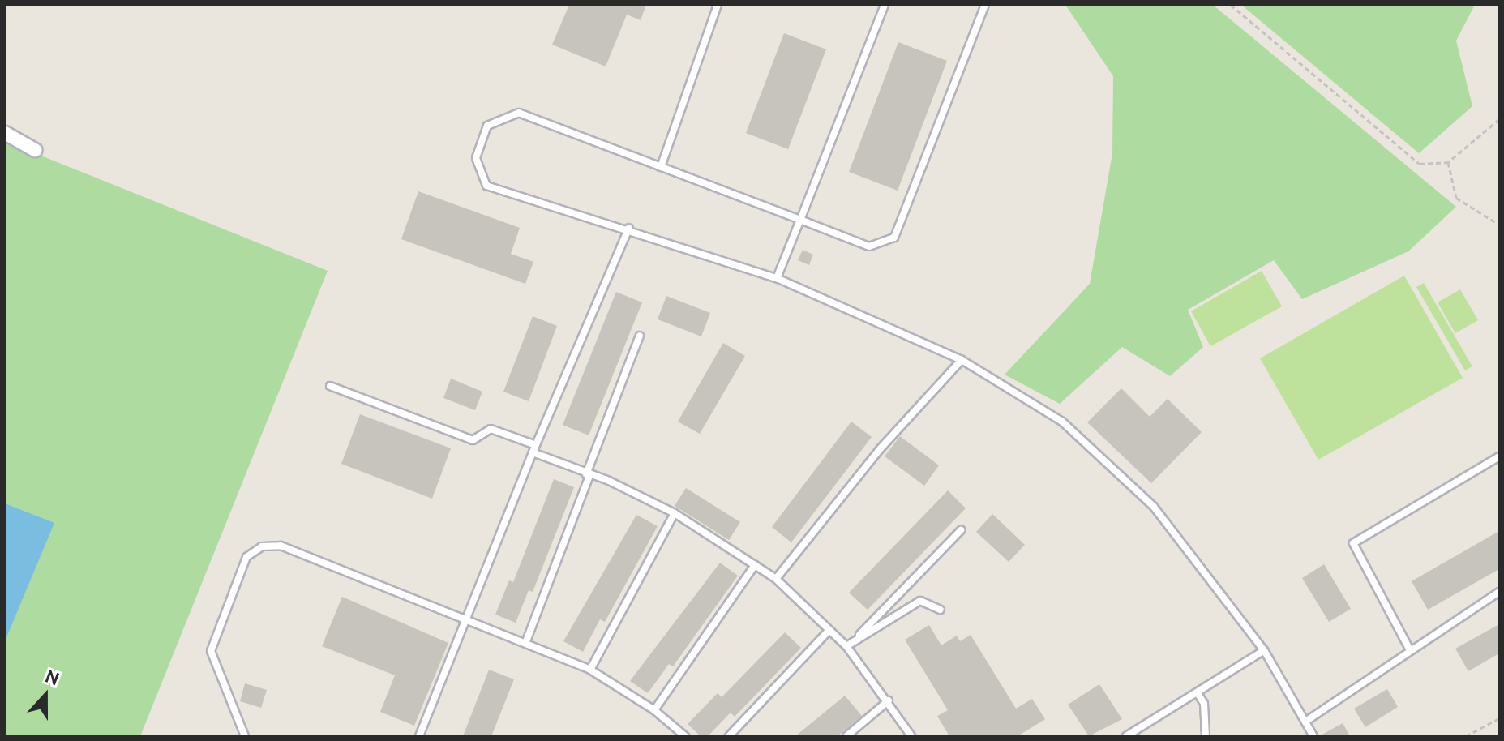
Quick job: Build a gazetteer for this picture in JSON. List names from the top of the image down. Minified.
{"north":"top"}
